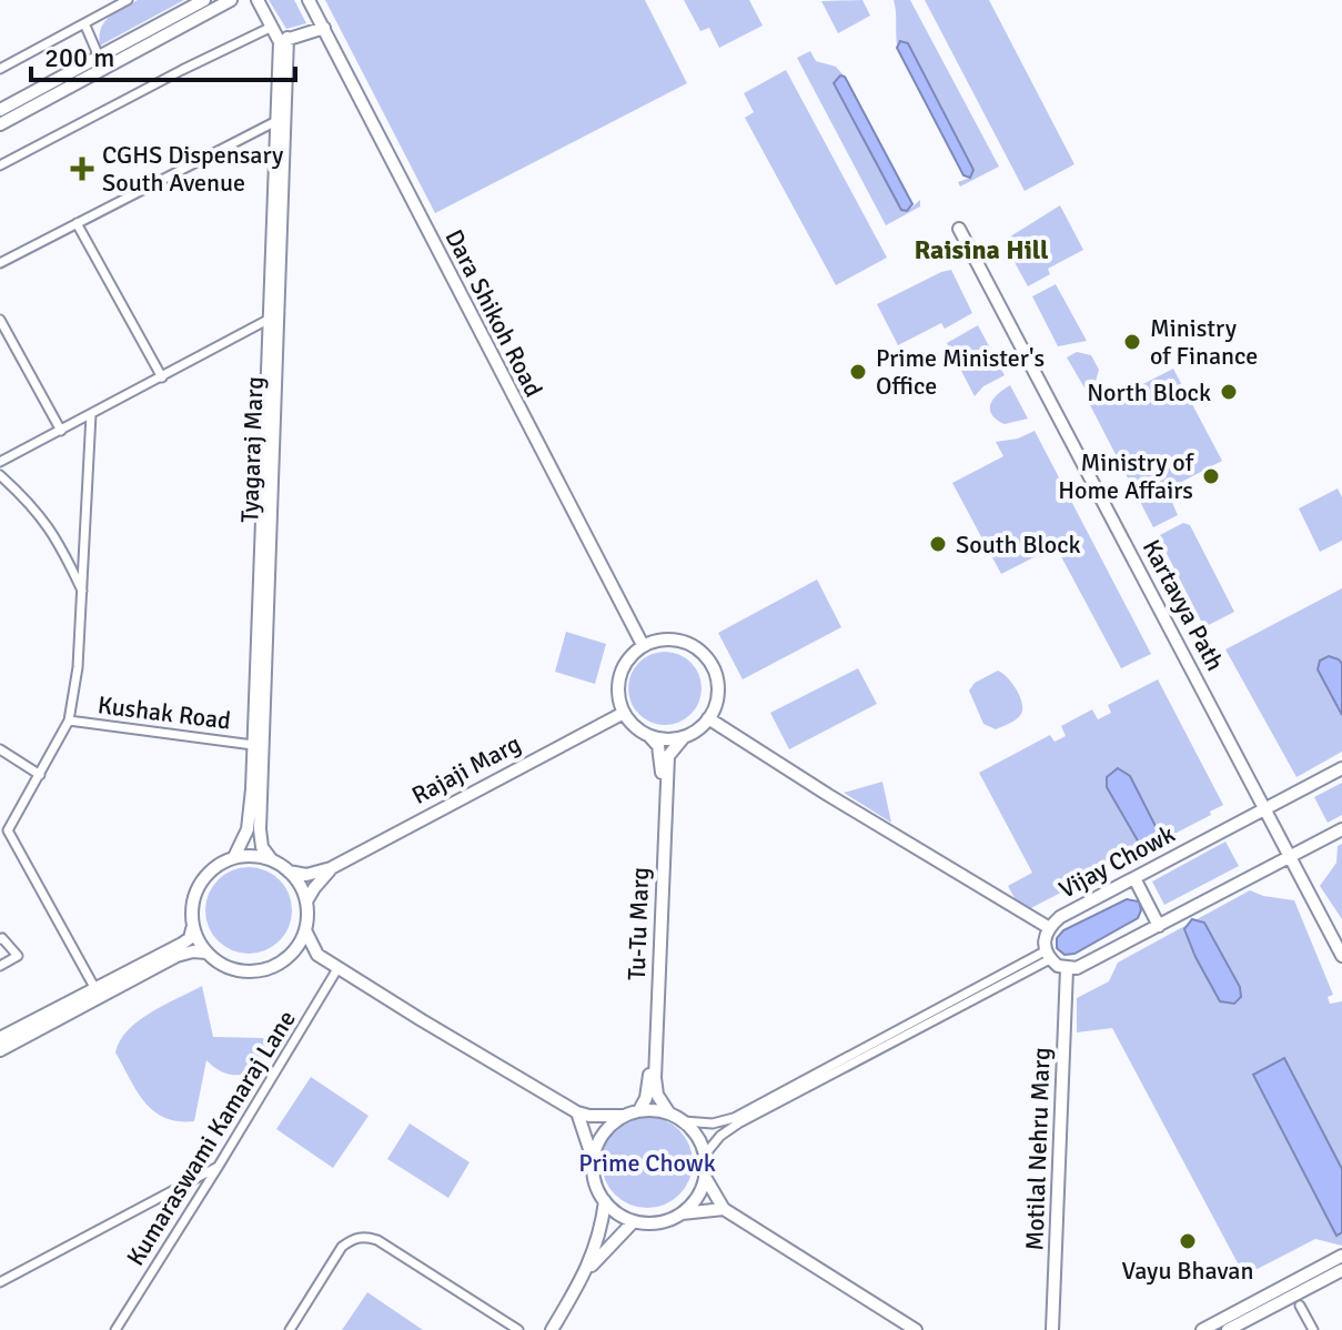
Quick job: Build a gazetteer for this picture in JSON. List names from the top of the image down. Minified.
{"streets":{"main road":["Dara Shikoh Road","Tyagaraj Marg","Kartavya Path","Rajaji Marg","Vijay Chowk","Tu-Tu Marg","Motilal Nehru Marg"],"street":["Kushak Road","Kumaraswami Kamaraj Lane"]},"crossings":[["Dara Shikoh Road","Rajaji Marg"],["Dara Shikoh Road","Tu-Tu Marg"],["Tyagaraj Marg","Kushak Road"],["Tyagaraj Marg","Rajaji Marg"],["Kartavya Path","Vijay Chowk"],["Rajaji Marg","Tu-Tu Marg"]],"districts":["Raisina Hill"],"parks":["Prime Chowk"],"places":{"health":["CGHS Dispensary South Avenue"],"other":["Ministry of Finance","Prime Minister's Office","North Block","Ministry of Home Affairs","South Block","Vayu Bhavan"]},"scale_bar":"200 m"}
